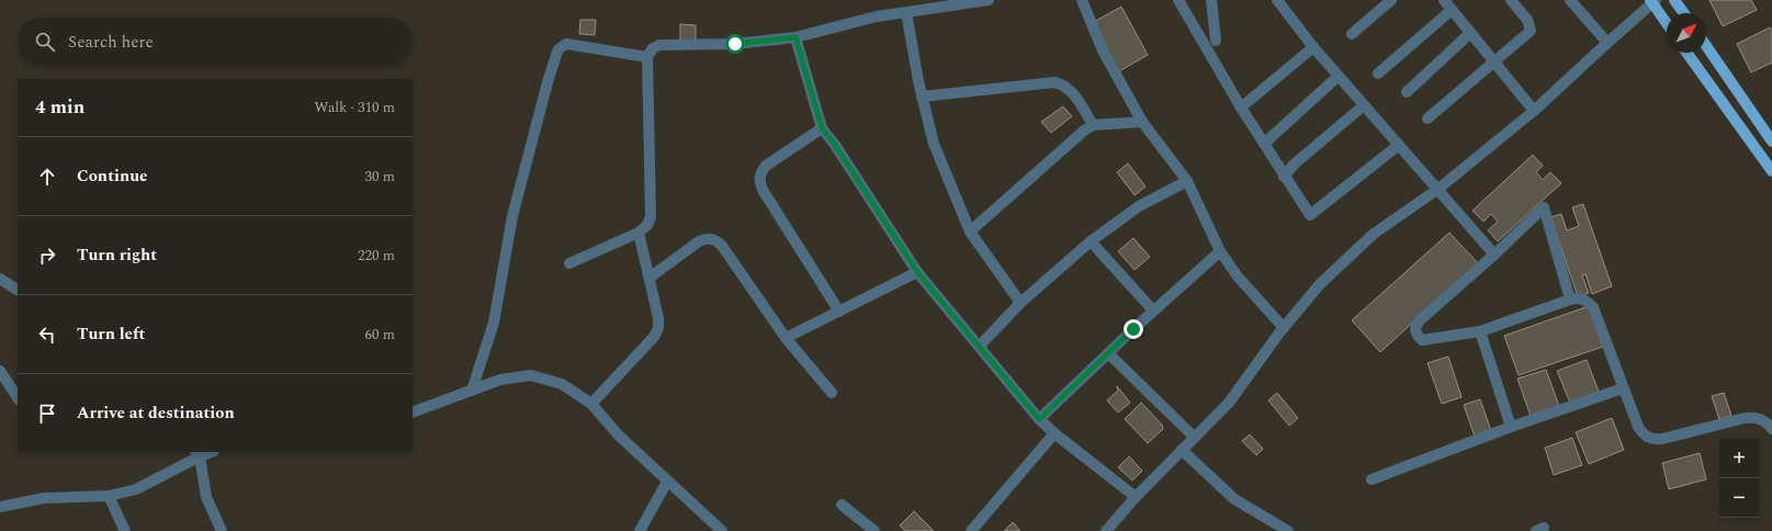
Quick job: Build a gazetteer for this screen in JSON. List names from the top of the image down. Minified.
{"north":"top right","page":{"search":"Search here","heading":["4 min","Walk · 310 m"],"list":[["Continue","30 m"],["Turn right","220 m"],["Turn left","60 m"],"Arrive at destination"],"map_buttons":["+","−"]}}
